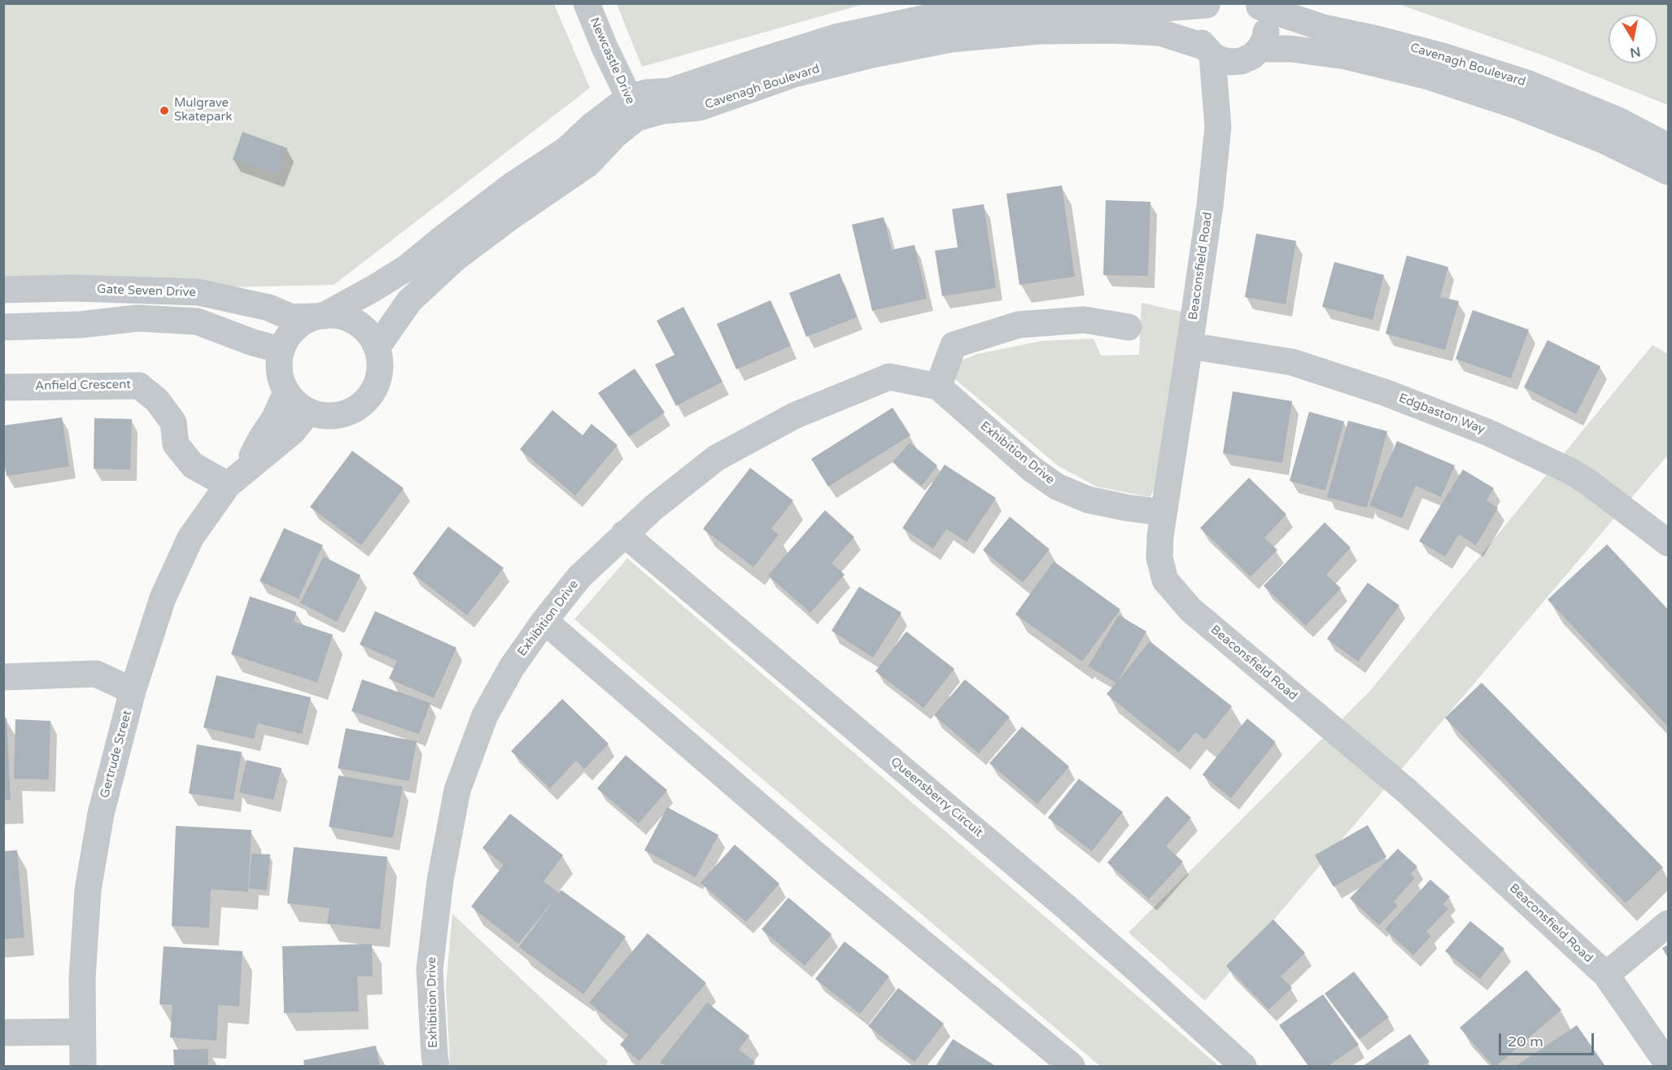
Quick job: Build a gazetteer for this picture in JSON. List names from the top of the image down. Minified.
{"streets":{"street":["Newcastle Drive","Cavenagh Boulevard","Beaconsfield Road","Gate Seven Drive","Anfield Crescent","Edgbaston Way","Exhibition Drive","Gertrude Street","Queensberry Circuit"]},"crossings":[["Newcastle Drive","Cavenagh Boulevard"],["Cavenagh Boulevard","Beaconsfield Road"],["Cavenagh Boulevard","Gate Seven Drive"],["Cavenagh Boulevard","Gertrude Street"],["Beaconsfield Road","Edgbaston Way"],["Beaconsfield Road","Exhibition Drive"],["Gate Seven Drive","Gertrude Street"],["Anfield Crescent","Gertrude Street"],["Exhibition Drive","Queensberry Circuit"]],"places":["Mulgrave Skatepark"],"scale_bar":"20 m","north":"bottom"}
